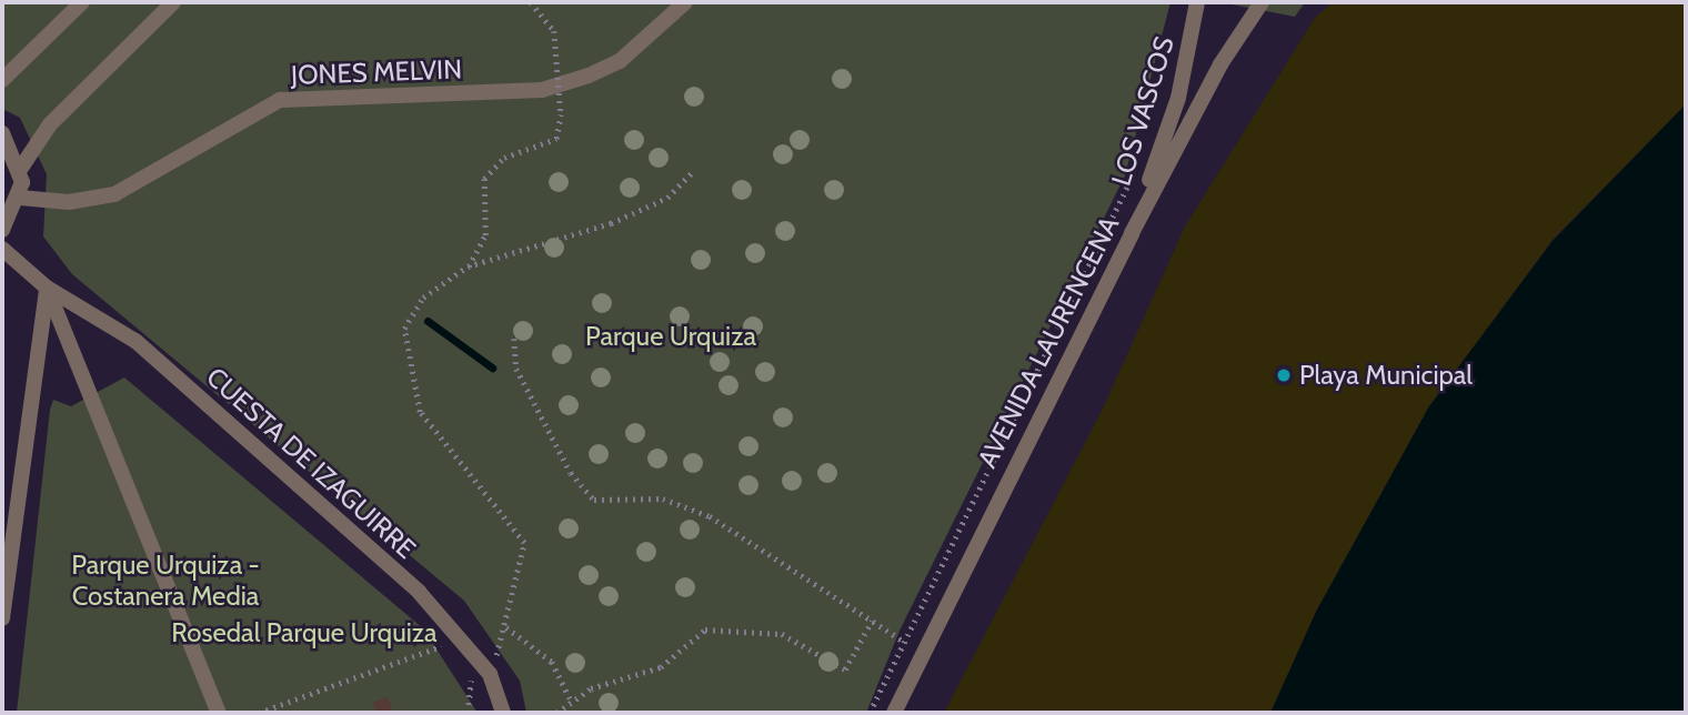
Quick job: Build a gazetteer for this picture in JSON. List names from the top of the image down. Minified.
{"streets":{"street":["JONES MELVIN","LOS VASCOS","AVENIDA LAURENCENA","CUESTA DE IZAGUIRRE"]},"crossings":[["LOS VASCOS","AVENIDA LAURENCENA"]],"parks":["Parque Urquiza","Parque Urquiza - Costanera Media","Rosedal Parque Urquiza"],"places":["Playa Municipal"]}
